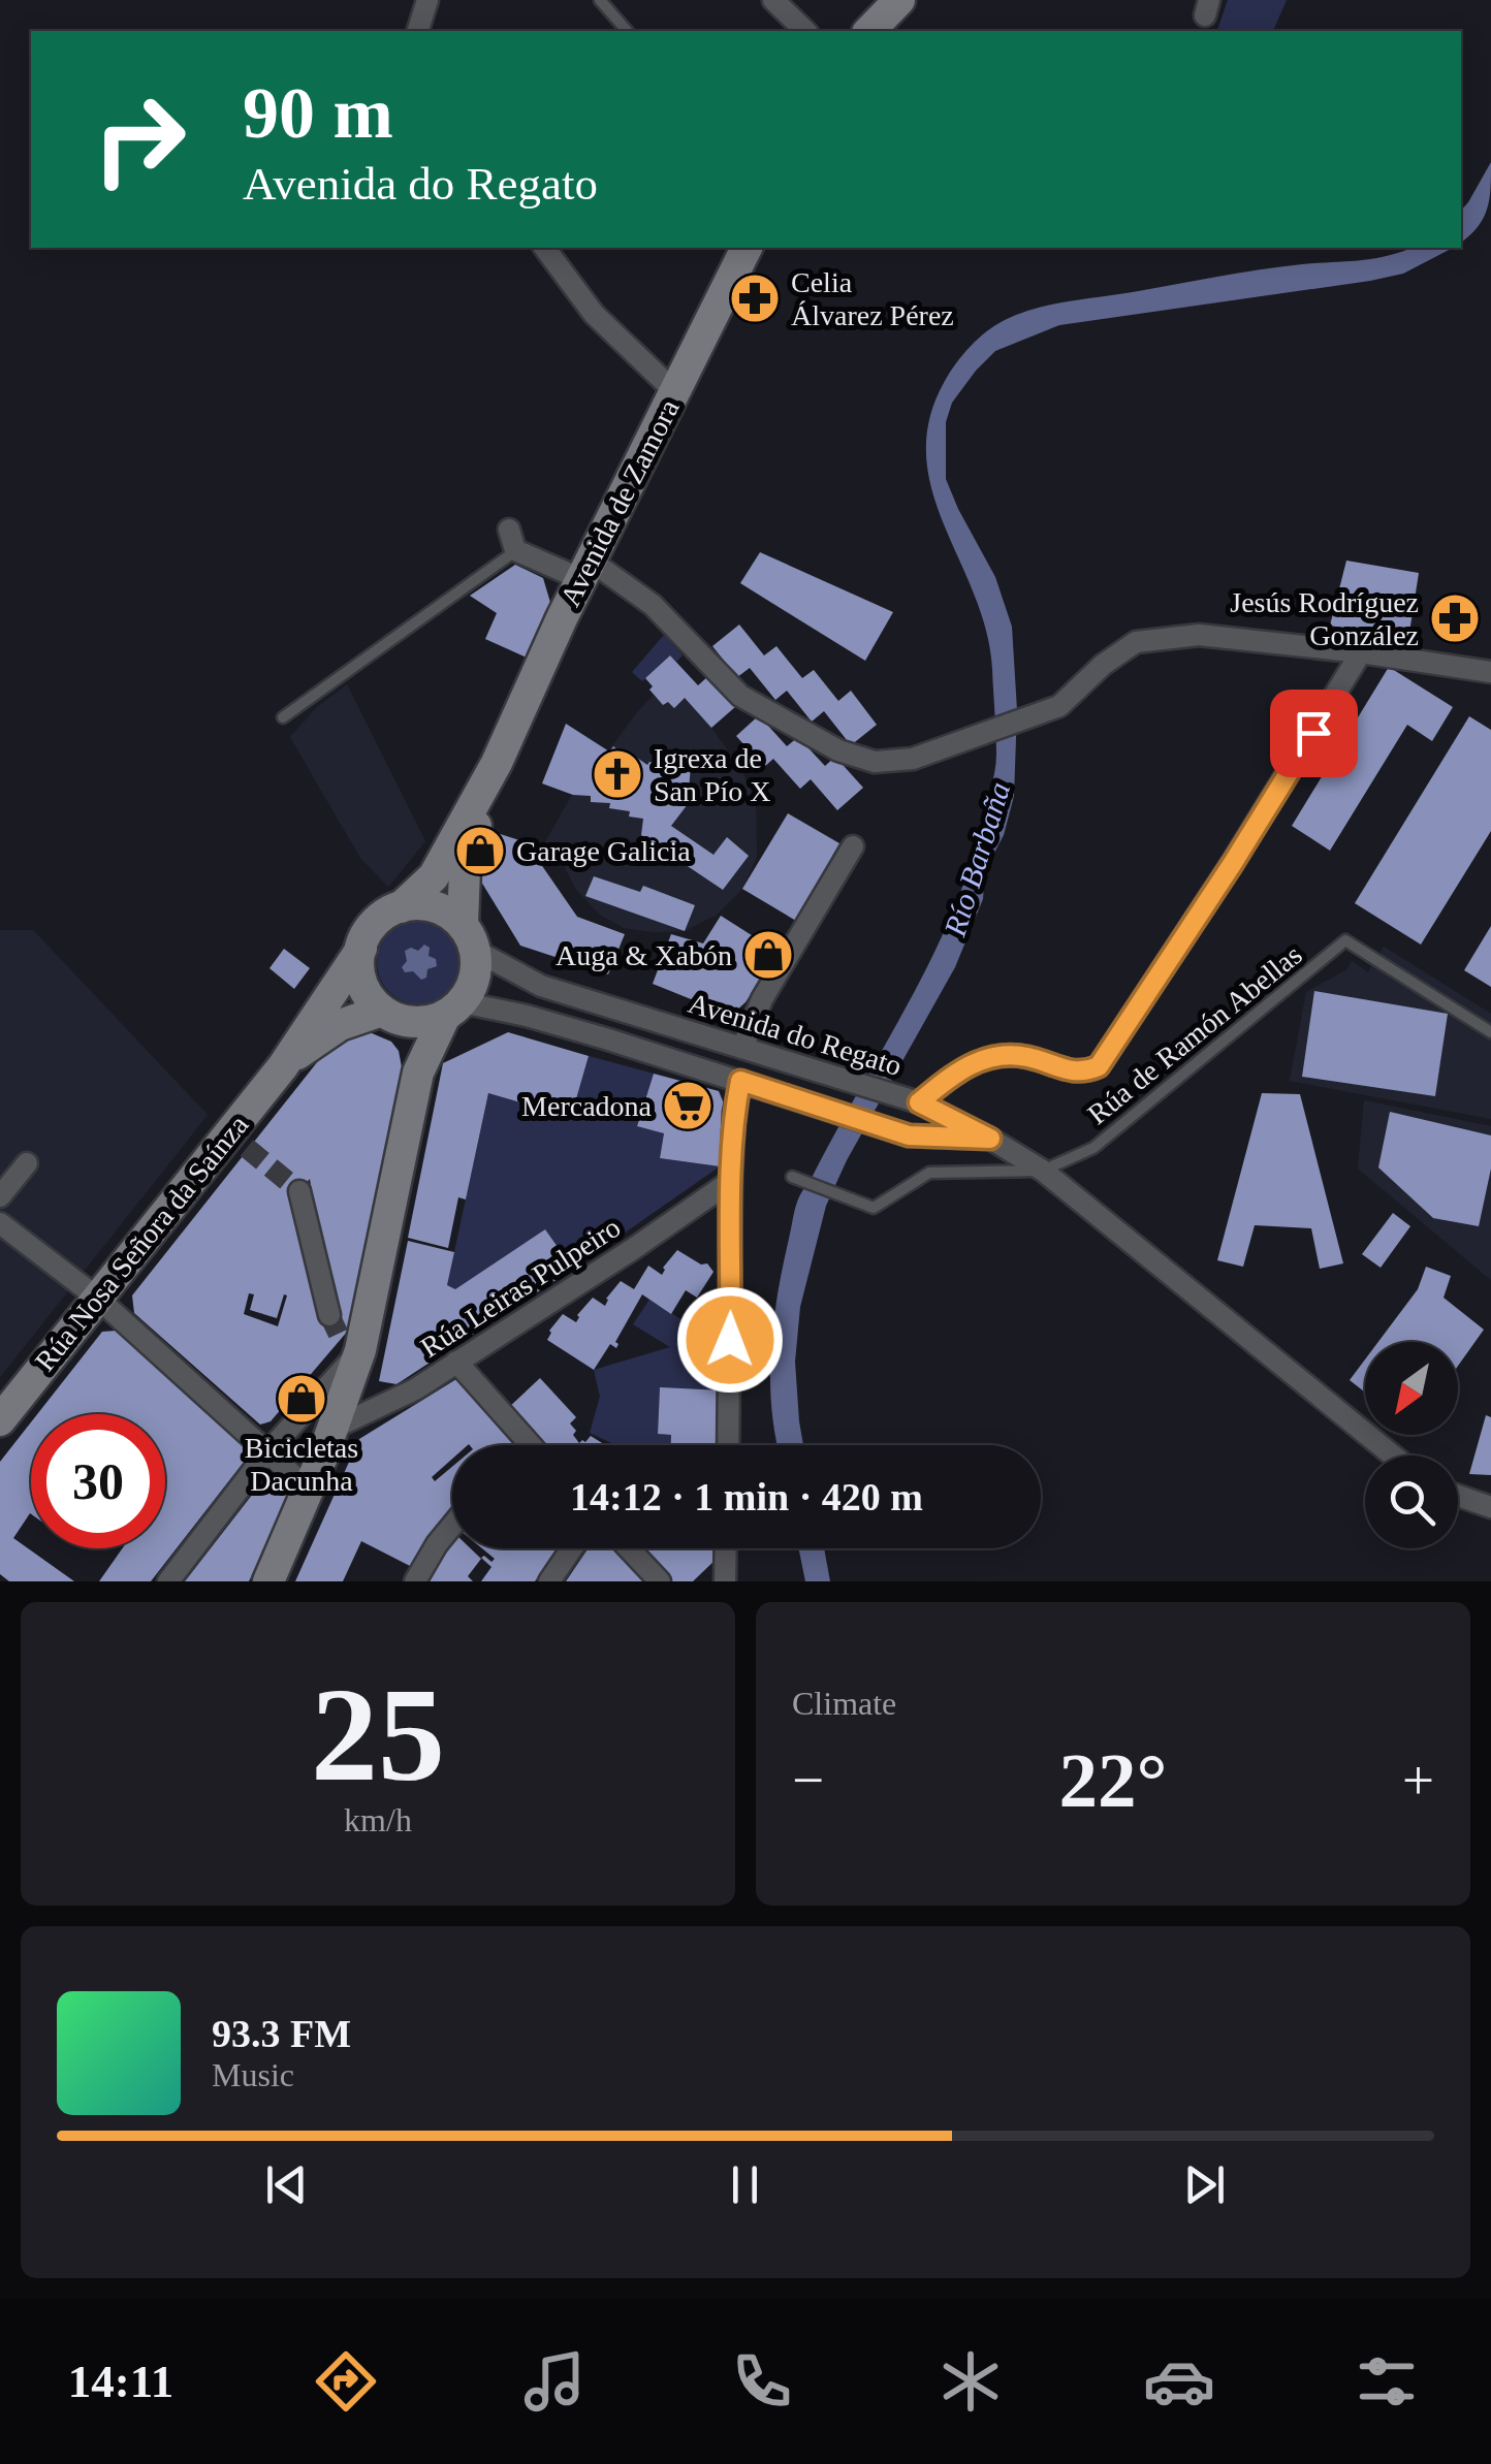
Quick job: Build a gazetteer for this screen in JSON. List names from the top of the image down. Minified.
{"streets":{"street":["Avenida de Zamora","Avenida do Regato","Rúa Nosa Señora da Saínza","Rúa Leiras Pulpeiro"],"lane":["Rúa de Ramón Abellas"]},"crossings":[["Avenida de Zamora","Avenida do Regato"],["Avenida do Regato","Rúa de Ramón Abellas"]],"water":["Río Barbaña"],"places":{"pharmacy":["Celia Álvarez Pérez","Jesús Rodríguez González"],"church":["Igrexa de San Pío X"],"shop":["Garage Galicia","Auga & Xabón","Bicicletas Dacunha"],"supermarket":["Mercadona"]},"north":"bottom left","page":{"turn":["90 m","Avenida do Regato"],"limit":"30","trip":"14:12 · 1 min · 420 m","tile":[["25","km/h"],"Climate"],"heat":["−","22°","+"],"song":["93.3 FM","Music"],"tabs":"14:11"}}
